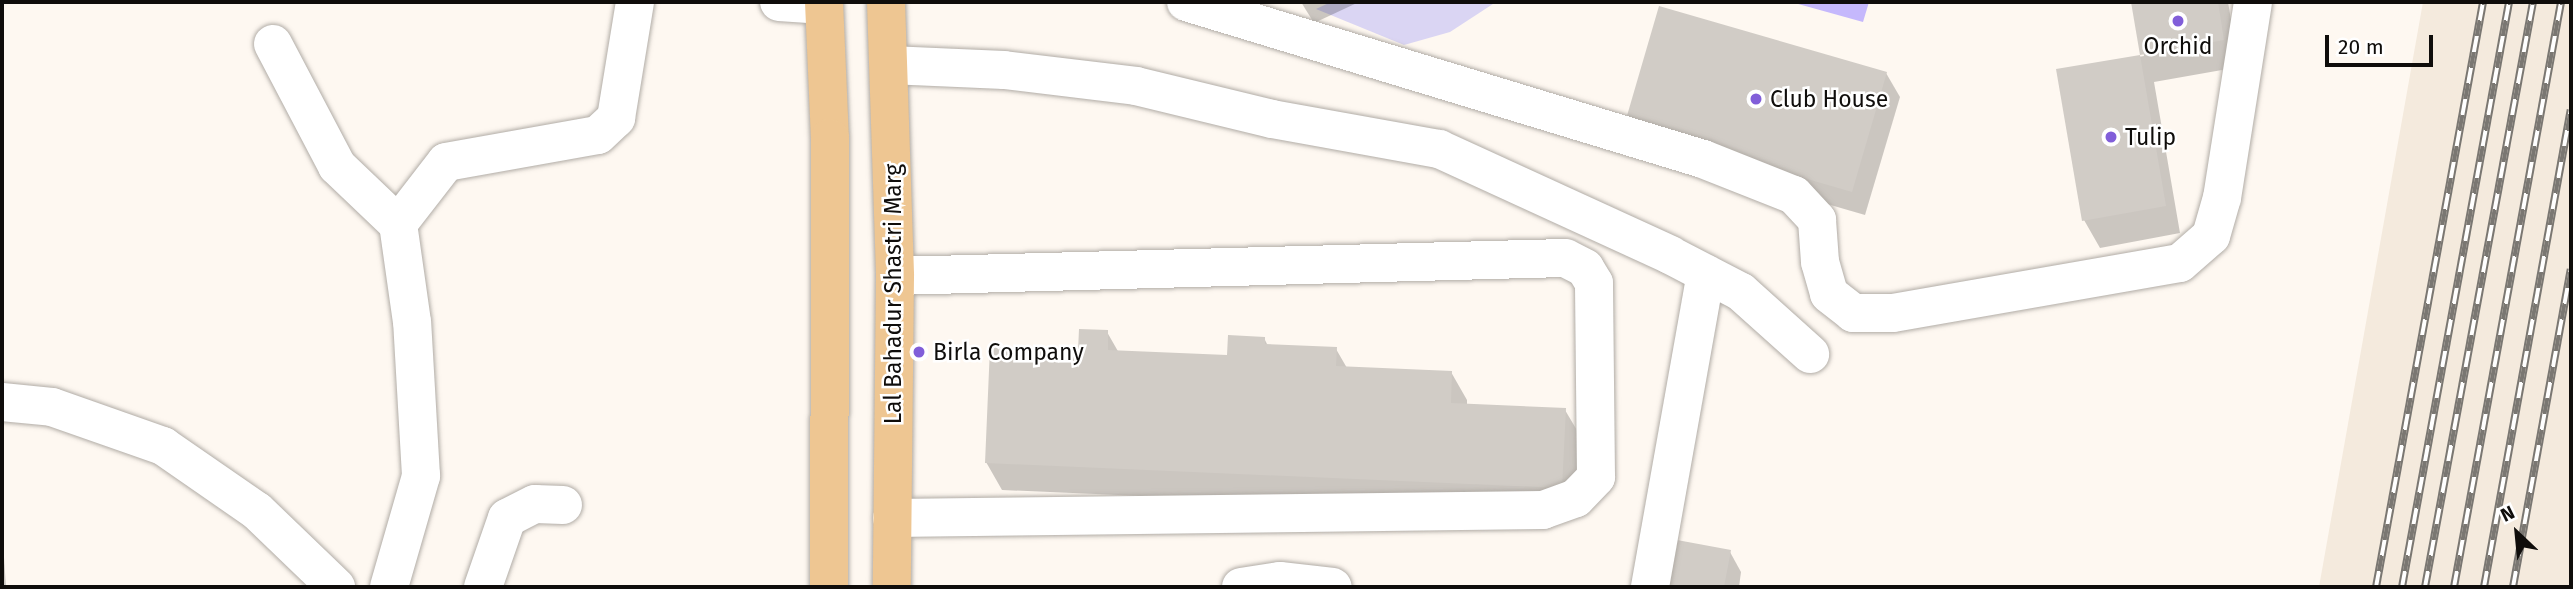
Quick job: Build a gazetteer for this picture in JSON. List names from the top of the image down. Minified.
{"streets":{"main road":["Lal Bahadur Shastri Marg"]},"places":["Orchid","Club House","Tulip","Birla Company"],"scale_bar":"20 m","north":"top left"}
